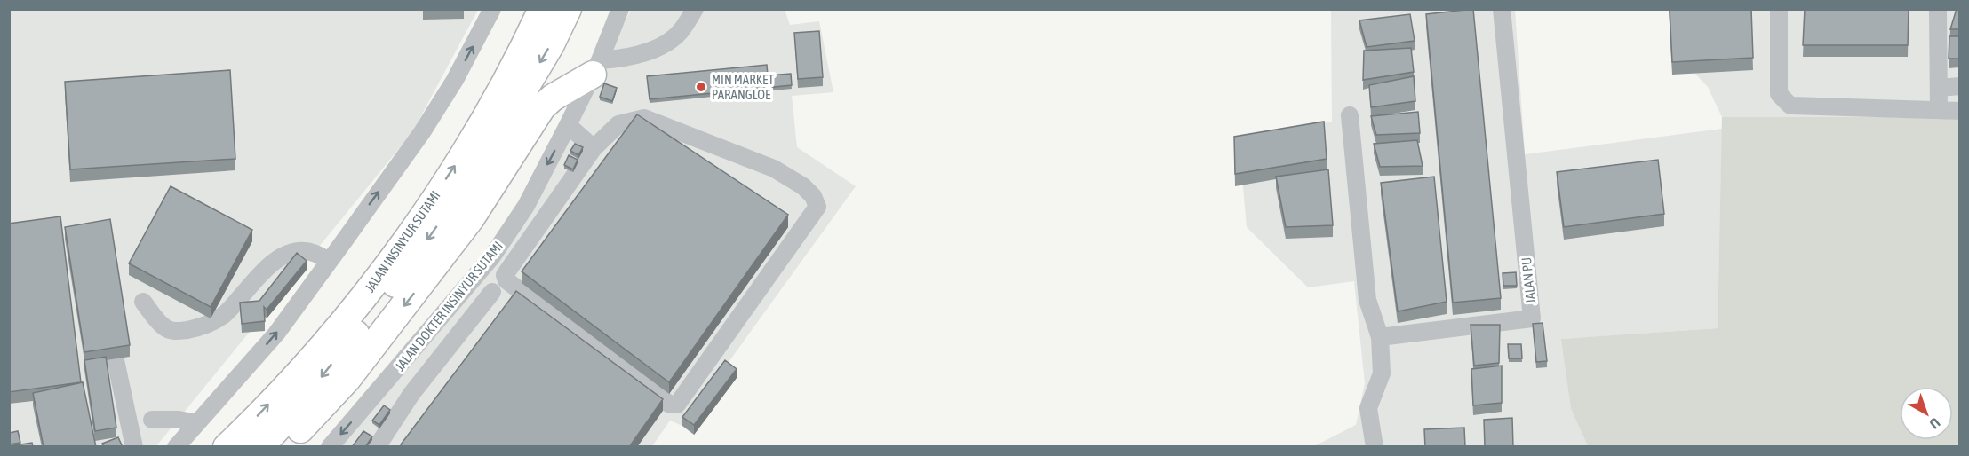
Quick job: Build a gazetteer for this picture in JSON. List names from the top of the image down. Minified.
{"streets":{"highway":["JALAN INSINYUR SUTAMI"],"street":["JALAN PU","JALAN DOKTER INSINYUR SUTAMI"]},"places":["MIN MARKET PARANGLOE"],"north":"bottom right"}
